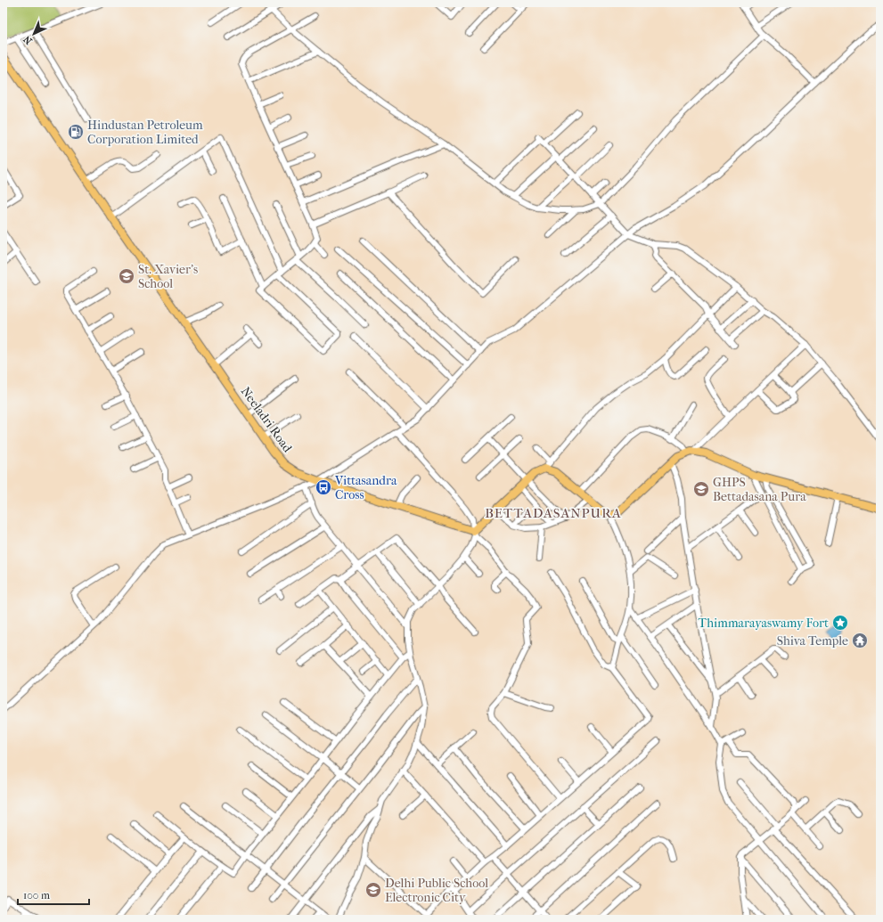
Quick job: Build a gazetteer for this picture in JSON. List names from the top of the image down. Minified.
{"streets":{"main road":["Neeladri Road"]},"districts":["BETTADASANPURA"],"places":{"fuel station":["Hindustan Petroleum Corporation Limited"],"school or university":["St. Xavier's School","GHPS Bettadasana Pura","Delhi Public School Electronic City"],"bus stop":["Vittasandra Cross"],"place":["Thimmarayaswamy Fort"],"temple":["Shiva Temple"]},"scale_bar":"100 m","north":"bottom left"}
